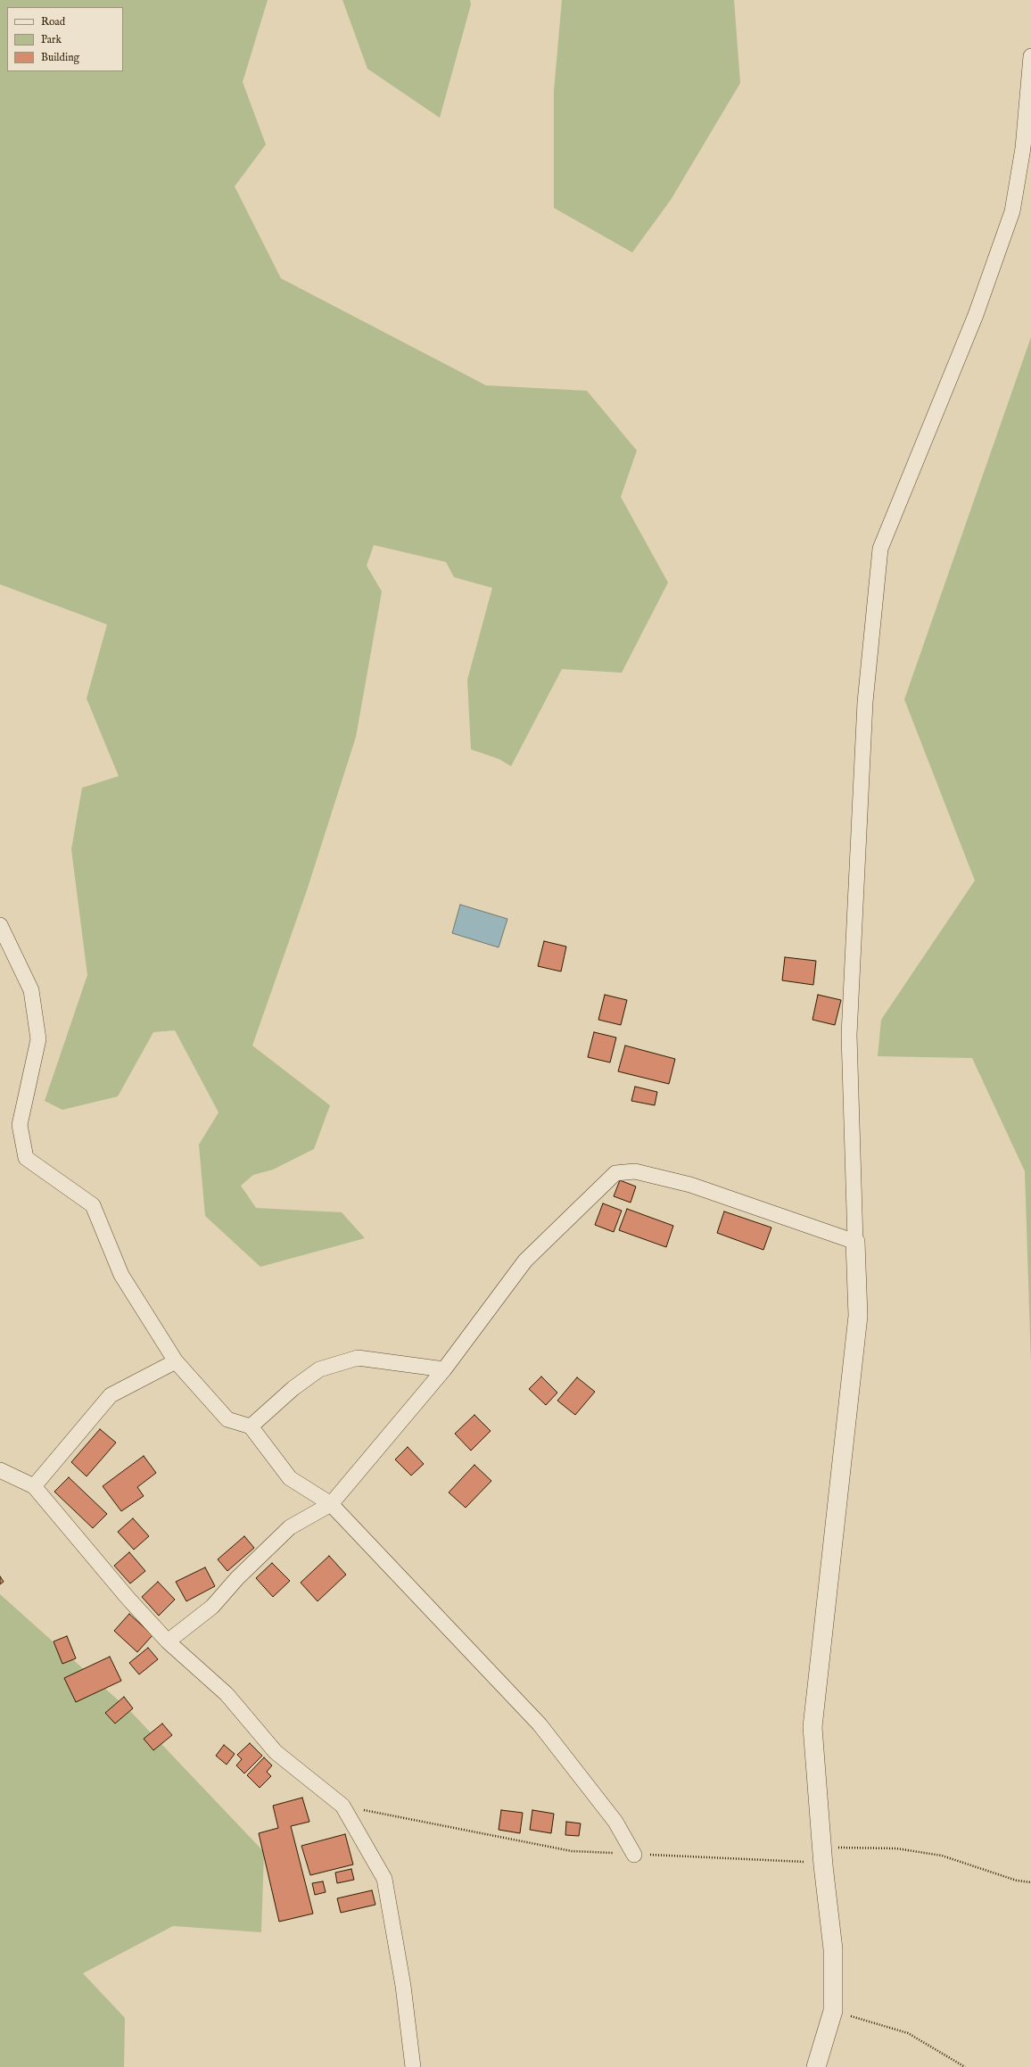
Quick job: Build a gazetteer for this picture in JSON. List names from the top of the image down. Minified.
{"legend":["Road","Park","Building"]}
